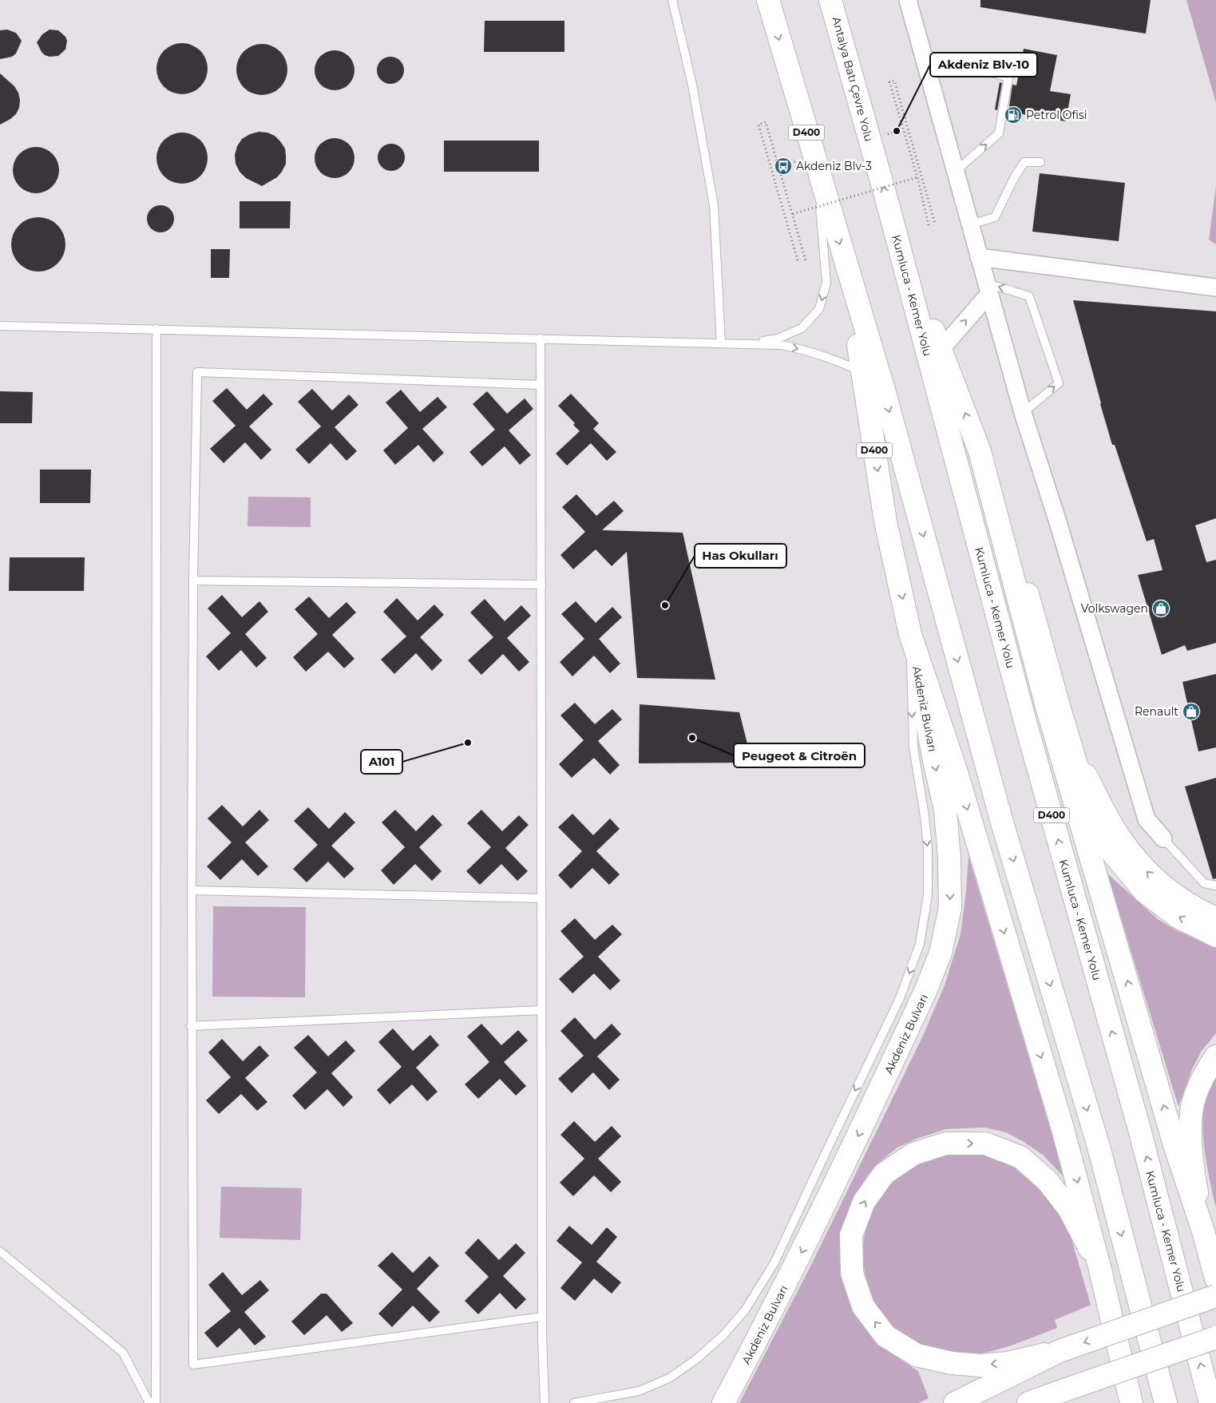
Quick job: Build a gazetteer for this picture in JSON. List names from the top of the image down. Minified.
{"streets":{"main road":["Antalya Batı Çevre Yolu","D400","Kumluca - Kemer Yolu","Akdeniz Bulvarı"]},"crossings":[["Antalya Batı Çevre Yolu","Kumluca - Kemer Yolu"],["D400","Akdeniz Bulvarı"]],"one_way":["Akdeniz Bulvarı"],"places":{"fuel station":["Petrol Ofisi"],"other":["Akdeniz Blv-10","Has Okulları","Peugeot & Citroën","A101"],"bus stop":["Akdeniz Blv-3"],"shop":["Volkswagen","Renault"]}}
